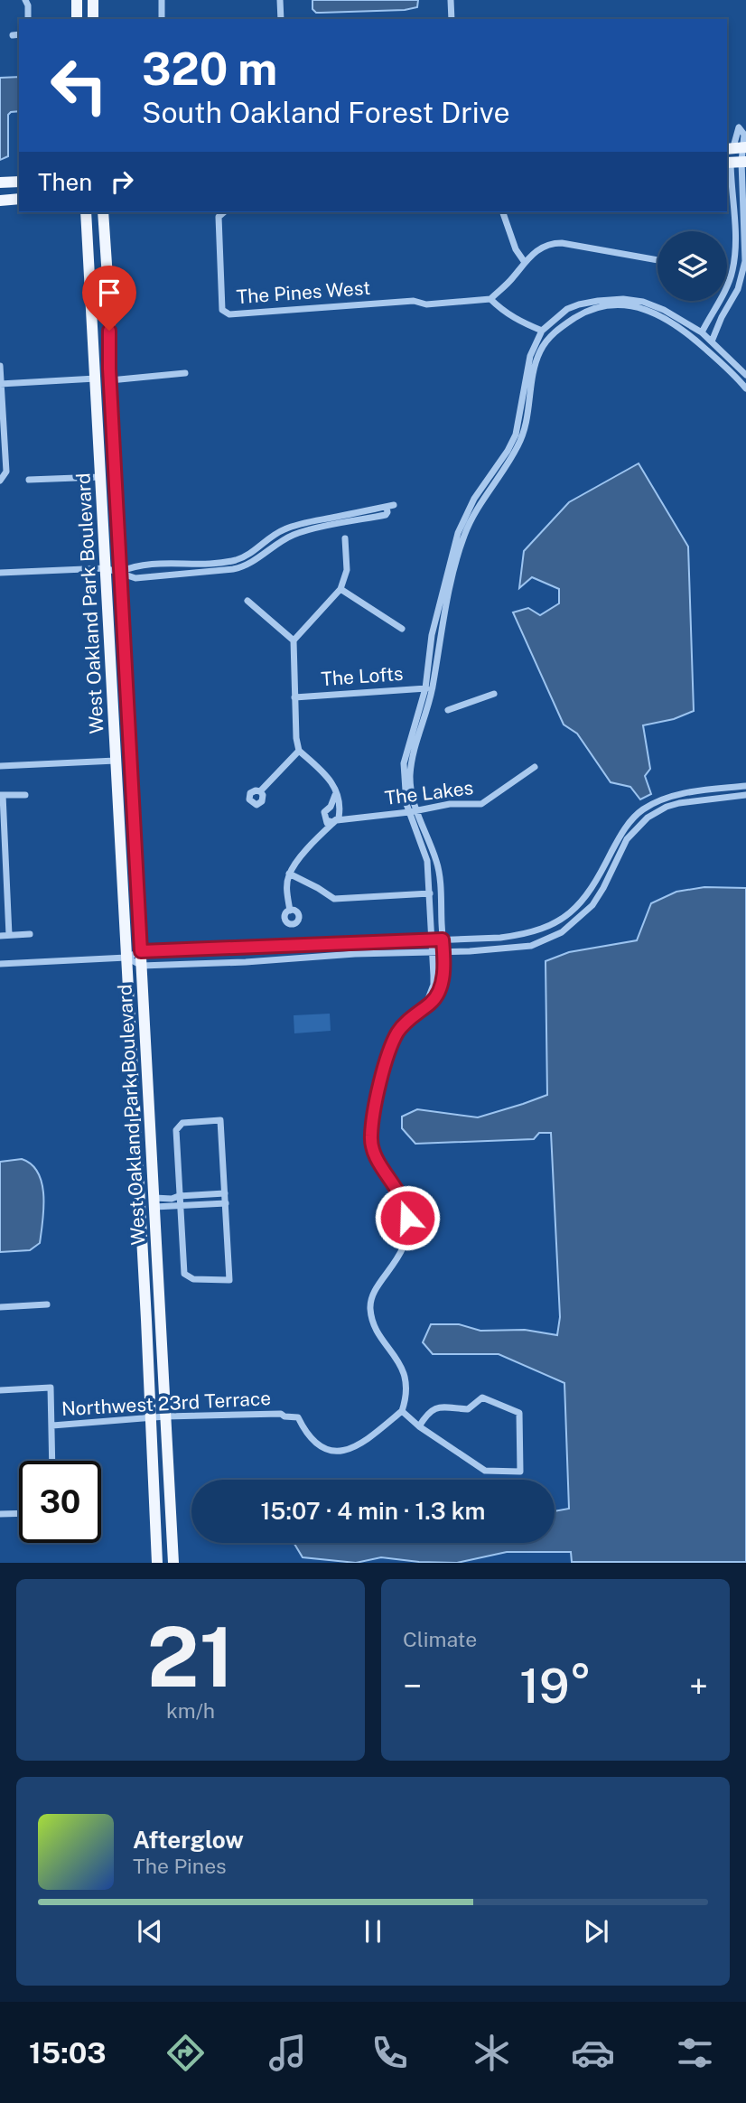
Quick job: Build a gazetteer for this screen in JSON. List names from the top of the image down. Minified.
{"streets":{"main road":["West Oakland Park Boulevard"],"street":["The Pines West","The Lofts","The Lakes","Northwest 23rd Terrace"]},"crossings":[["West Oakland Park Boulevard","Northwest 23rd Terrace"]],"page":{"turn":["320 m","South Oakland Forest Drive"],"then":"Then","limit":"30","trip":"15:07 · 4 min · 1.3 km","tile":[["21","km/h"],"Climate"],"heat":["−","19°","+"],"song":["Afterglow","The Pines"],"tabs":"15:03"}}
